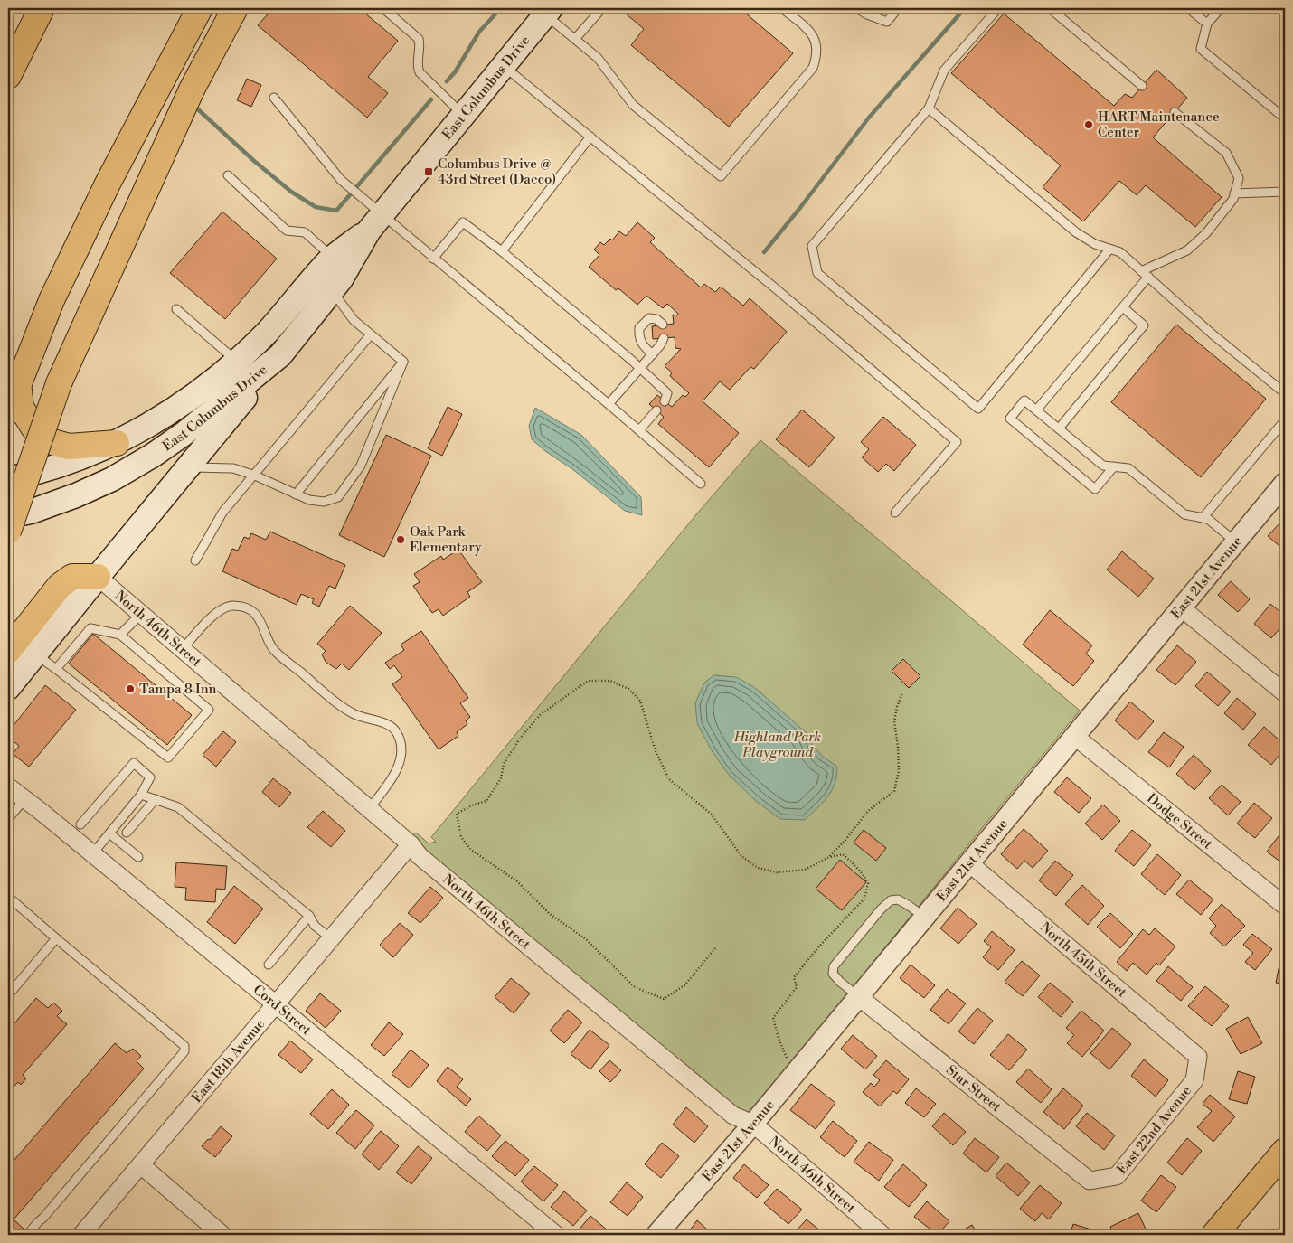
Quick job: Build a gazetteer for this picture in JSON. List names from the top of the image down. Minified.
{"streets":{"main road":["East Columbus Drive"],"street":["East 21st Avenue","North 46th Street","Dodge Street","North 45th Street","Cord Street","East 18th Avenue","Star Street","East 22nd Avenue"]},"crossings":[["East 21st Avenue","North 46th Street"],["East 21st Avenue","Dodge Street"],["East 21st Avenue","North 45th Street"],["East 21st Avenue","Star Street"],["North 46th Street","East 18th Avenue"],["North 45th Street","East 22nd Avenue"],["Cord Street","East 18th Avenue"],["Star Street","East 22nd Avenue"]],"parks":["Highland Park Playground"],"places":{"other":["HART Maintenance Center","Oak Park Elementary","Tampa 8 Inn"],"transit":["Columbus Drive @ 43rd Street (Dacco)"]}}
